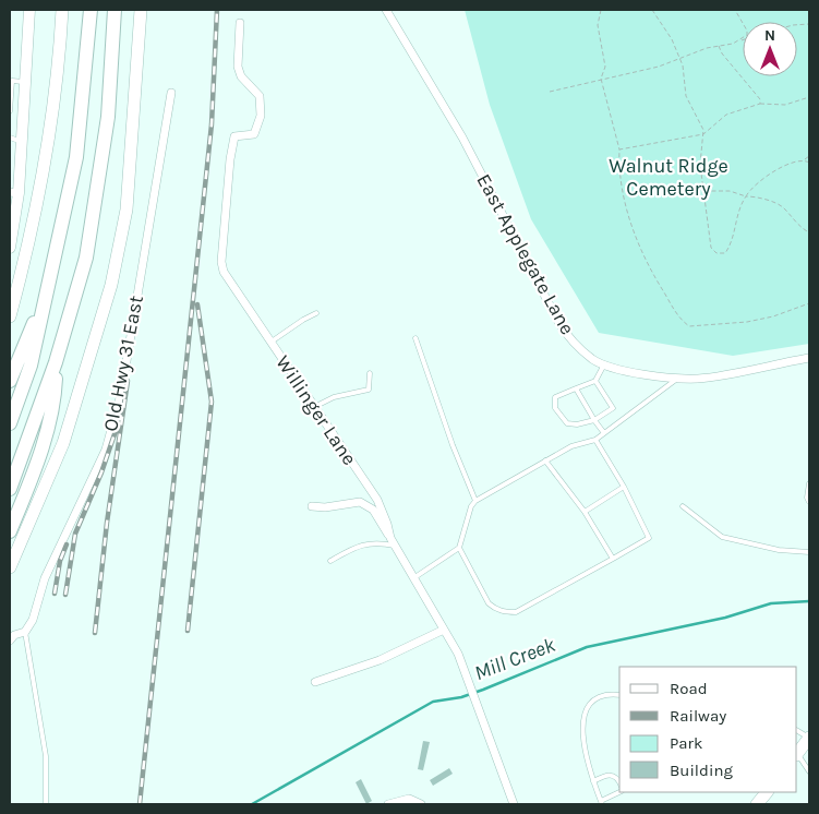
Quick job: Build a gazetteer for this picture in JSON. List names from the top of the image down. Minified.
{"streets":{"street":["East Applegate Lane","Old Hwy 31 East","Willinger Lane"]},"water":["Mill Creek"],"parks":["Walnut Ridge Cemetery"],"legend":["Road","Railway","Park","Building"],"north":"top"}
